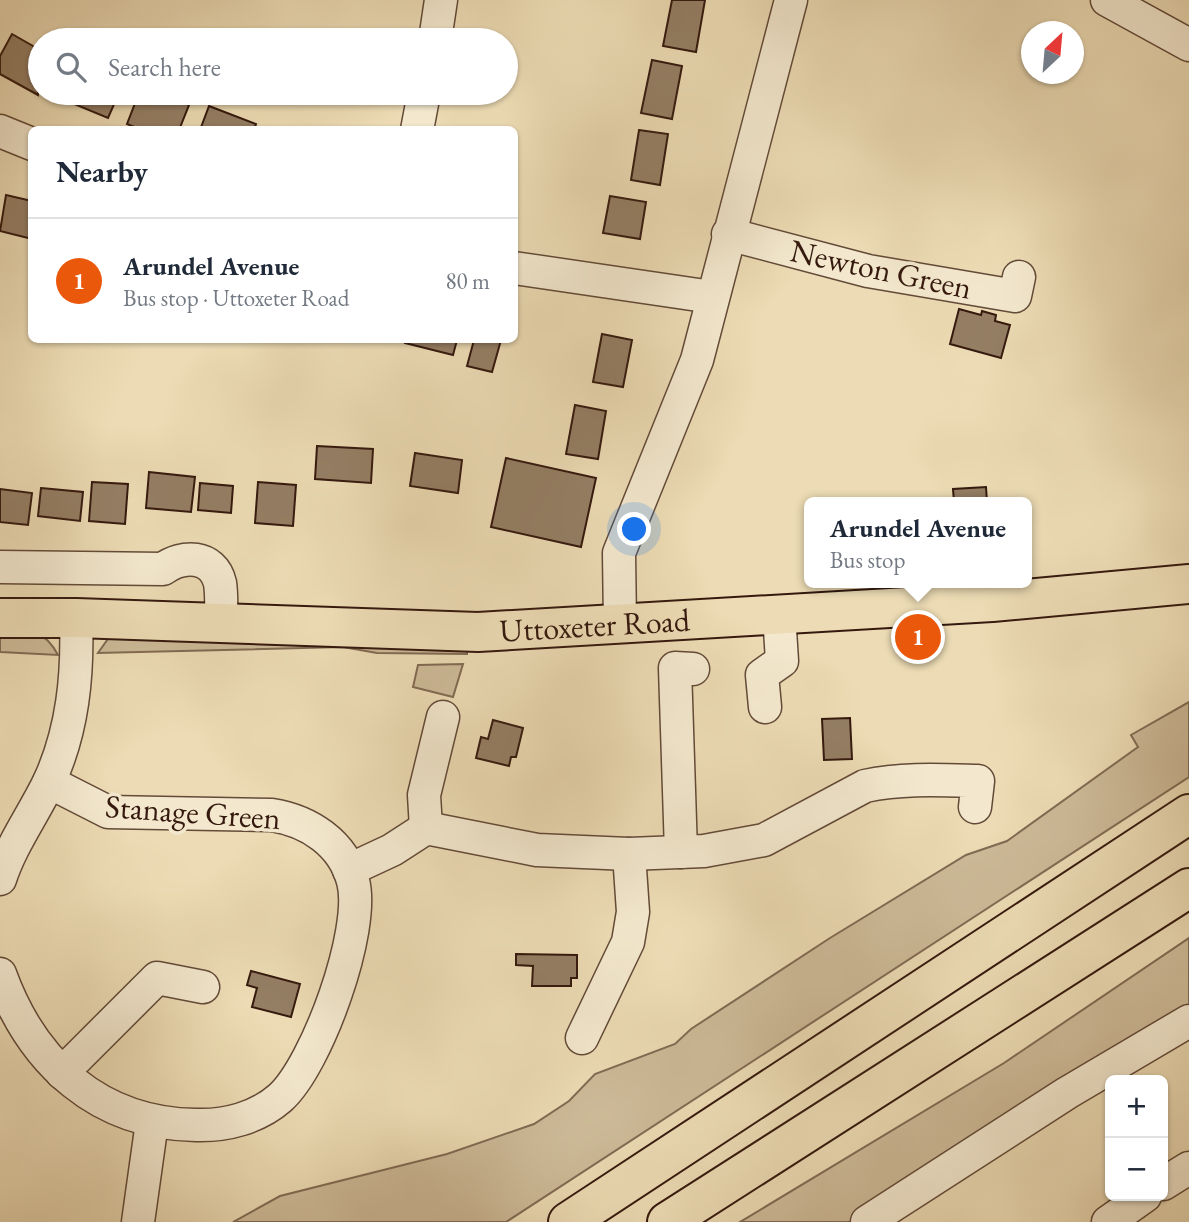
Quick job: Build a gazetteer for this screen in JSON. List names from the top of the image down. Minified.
{"streets":{"main road":["Uttoxeter Road"],"street":["Newton Green","Stanage Green"]},"north":"top right","page":{"search":"Search here","heading":"Nearby","list":[{"mark":"1","name":"Arundel Avenue","note":"Bus stop · Uttoxeter Road","value":"80 m"}],"popup":["Arundel Avenue","Bus stop"],"pins":"1","map_buttons":["+","−"]}}
